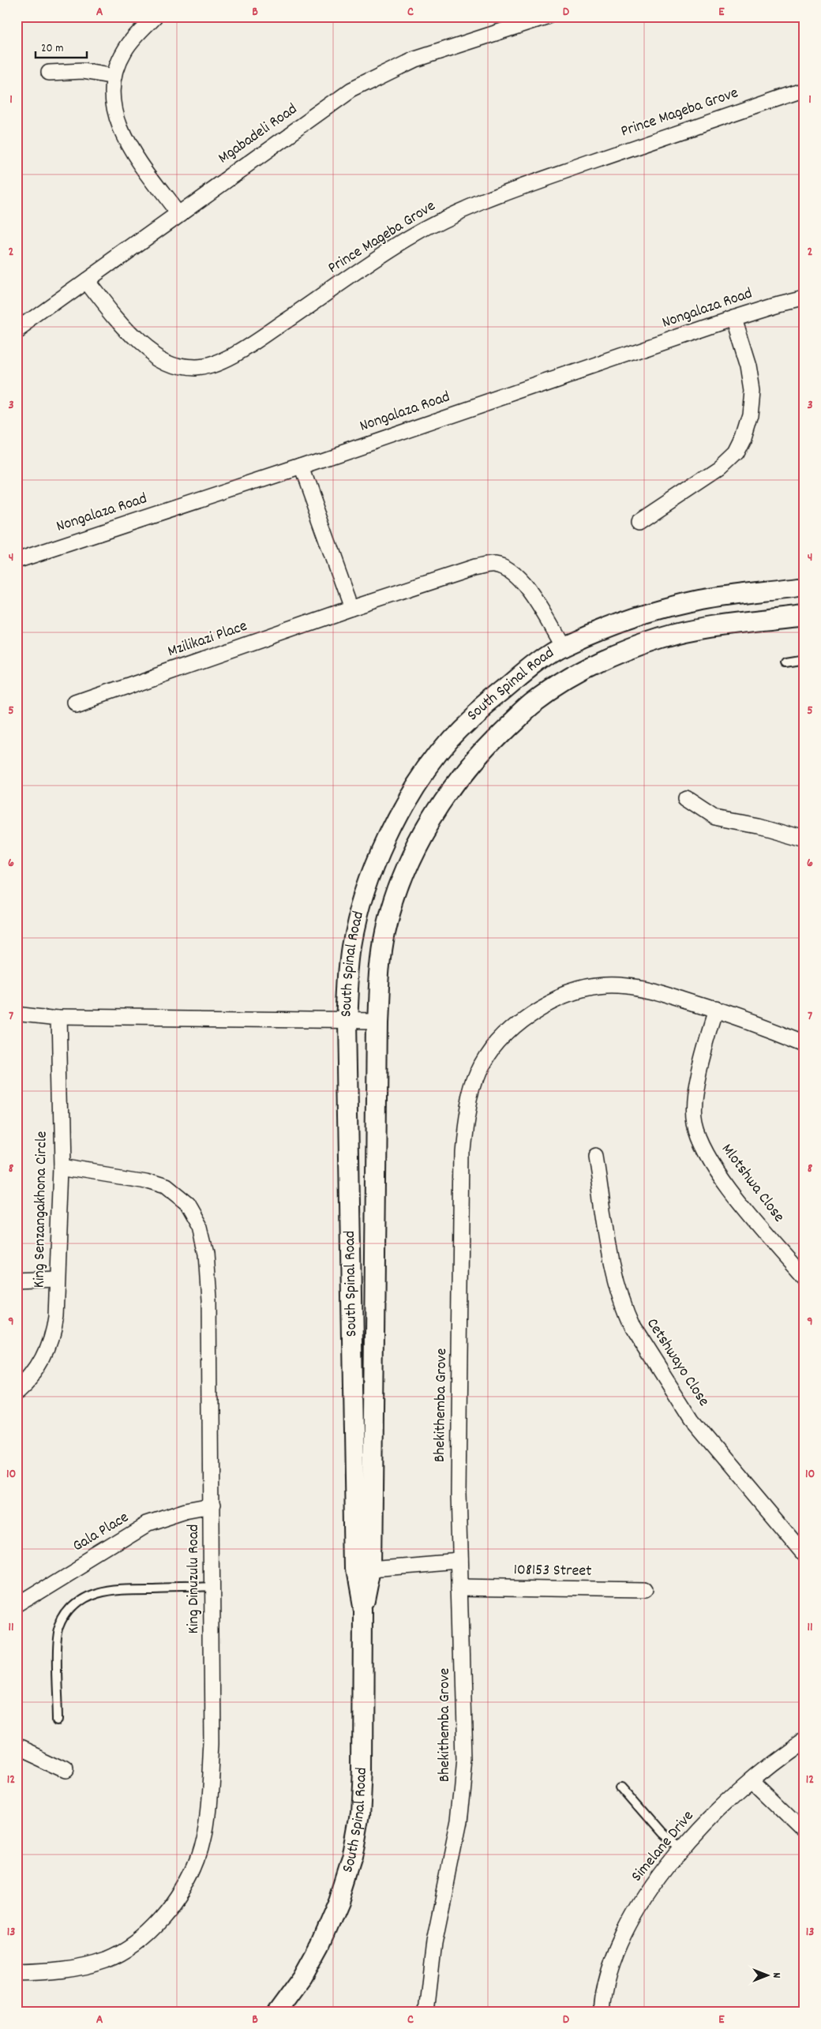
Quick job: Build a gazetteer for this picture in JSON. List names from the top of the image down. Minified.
{"streets":{"street":["Prince Mageba Grove","Mgabadeli Road","Nongalaza Road","Mzilikazi Place","South Spinal Road","Mlotshwa Close","King Senzangakhona Circle","Cetshwayo Close","Bhekithemba Grove","Gala Place","108153 Street","King Dinuzulu Road","Simelane Drive"]},"crossings":[["Prince Mageba Grove","Mgabadeli Road"],["Mzilikazi Place","South Spinal Road"],["Mlotshwa Close","Bhekithemba Grove"],["King Senzangakhona Circle","King Dinuzulu Road"],["Bhekithemba Grove","108153 Street"],["Gala Place","King Dinuzulu Road"]],"scale_bar":"20 m","north":"right","grid":{"columns":["A","B","C","D","E"],"rows":["1","2","3","4","5","6","7","8","9","10","11","12","13"]}}
